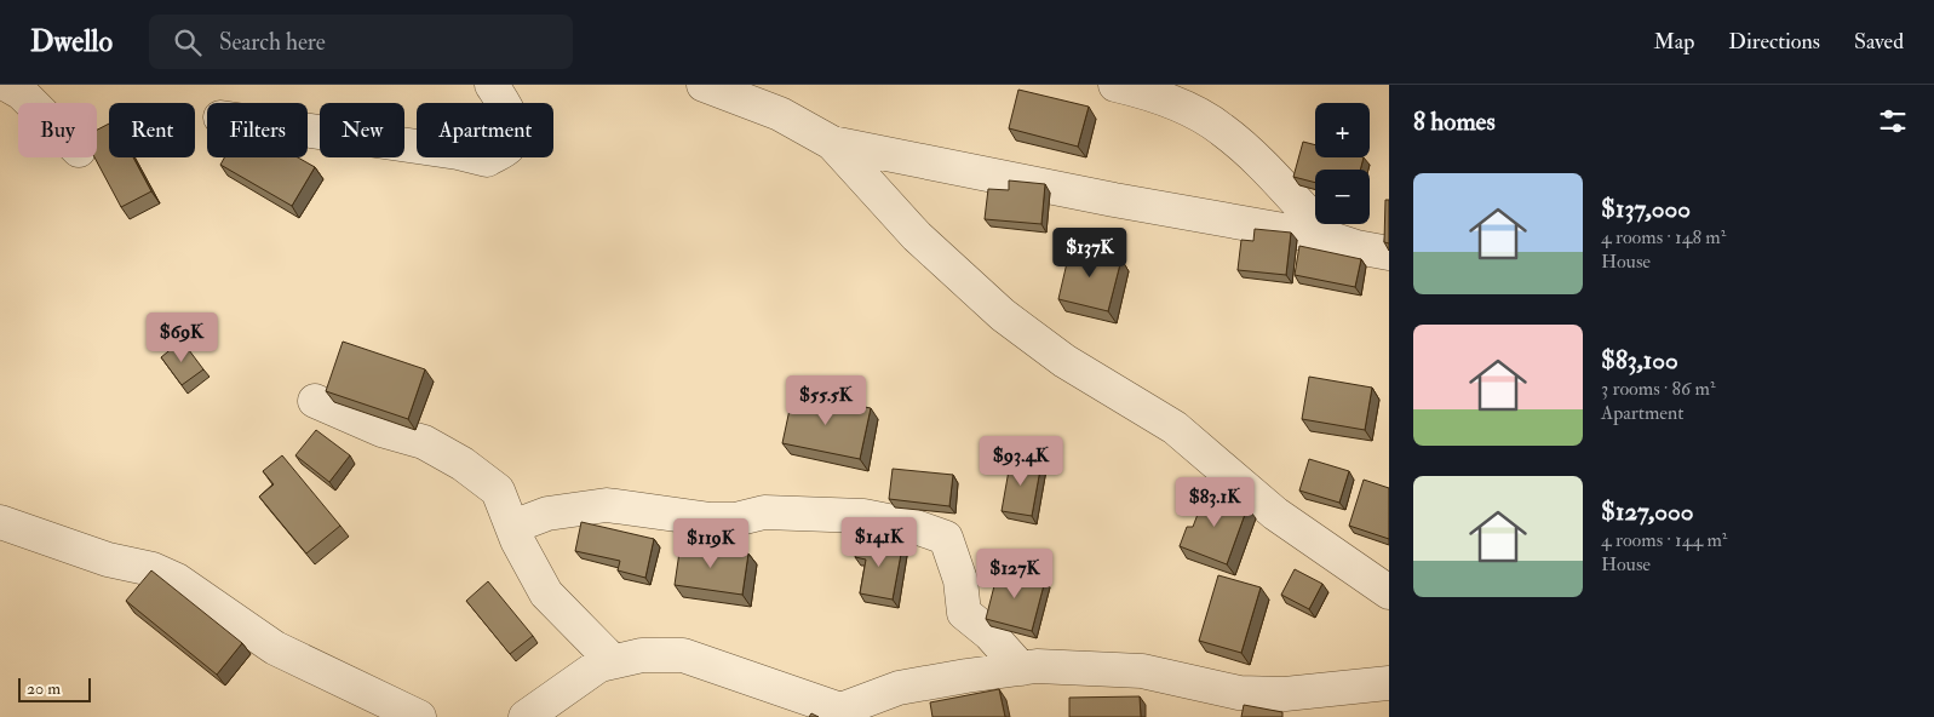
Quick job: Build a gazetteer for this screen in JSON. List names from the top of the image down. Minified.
{"scale_bar":"20 m","page":{"header":"Dwello","search":"Search here","nav":["Map","Directions","Saved"],"heading":"8 homes","map_buttons":["+","−"],"chip":["Buy","Rent","Filters","New","Apartment"],"list":[{"name":"$137,000","note":"4 rooms · 148 m² · House"},{"name":"$83,100","note":"3 rooms · 86 m² · Apartment"},{"name":"$127,000","note":"4 rooms · 144 m² · House"}],"price":["$137K","$69K","$55.5K","$93.4K","$83.1K","$141K","$119K","$127K"],"scale":"20 m"}}
